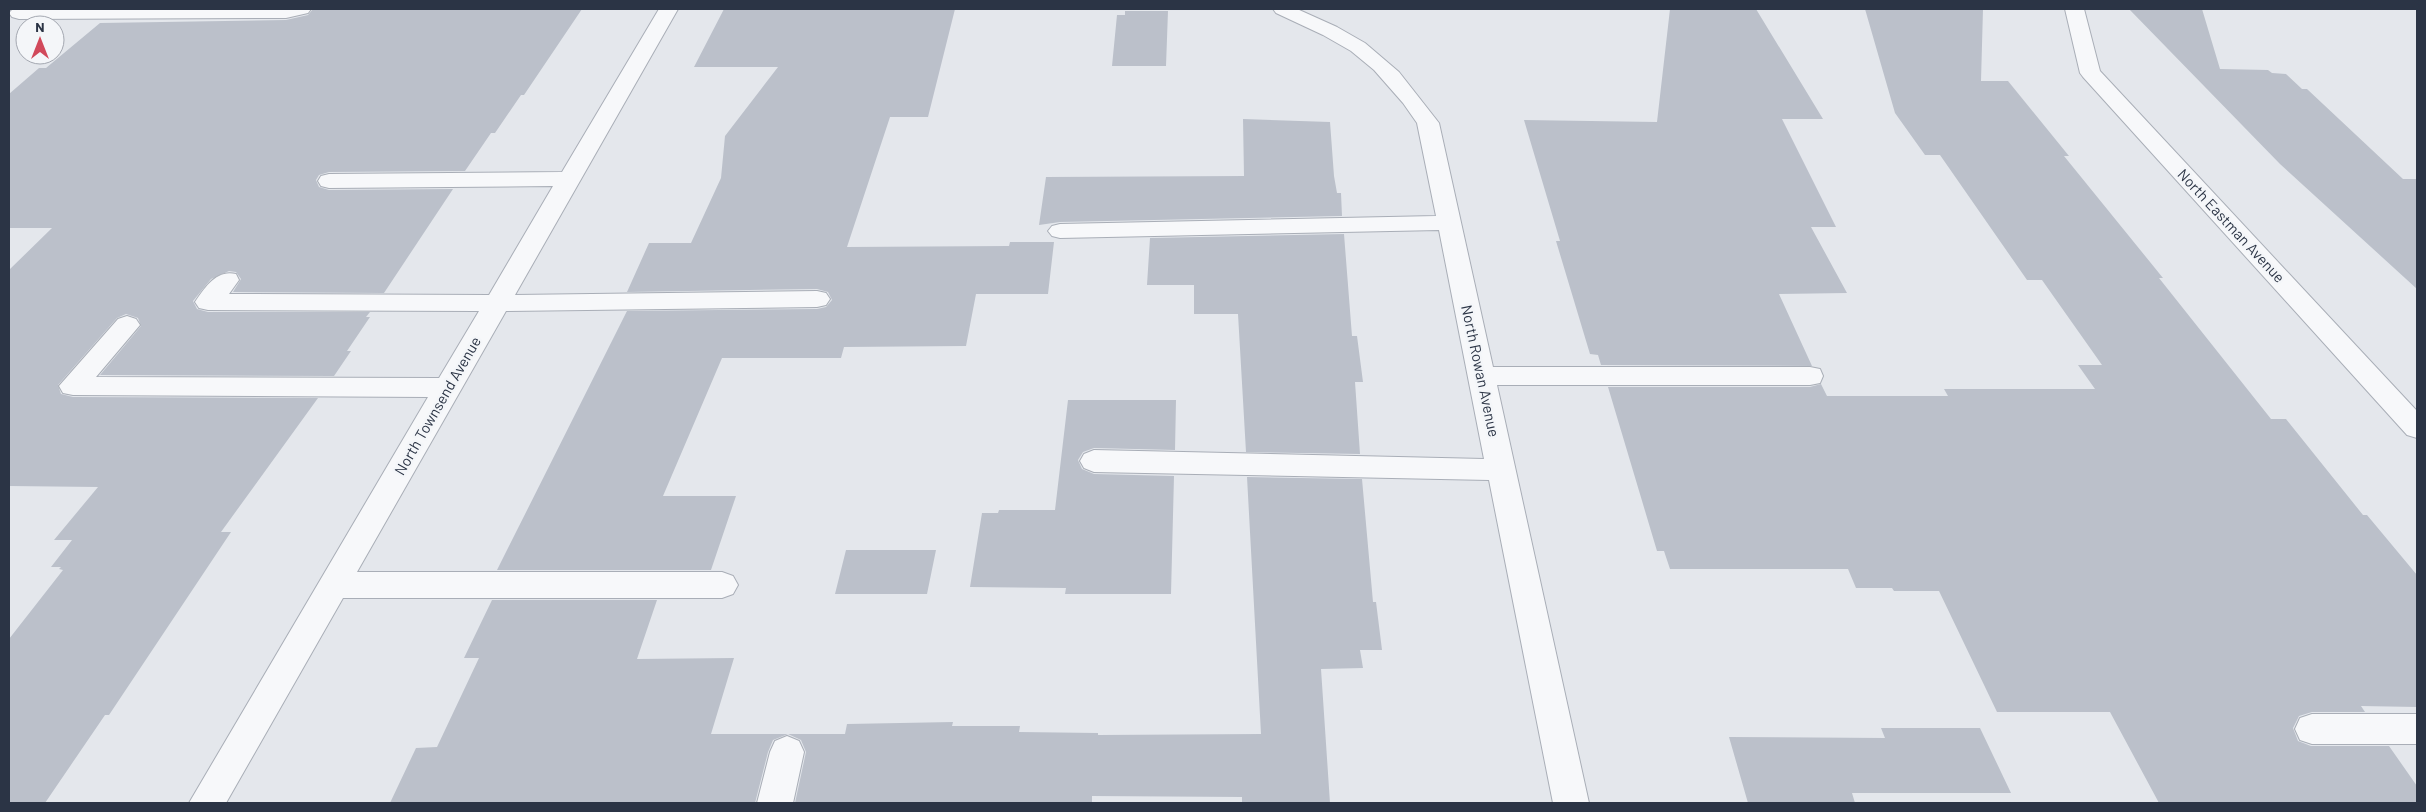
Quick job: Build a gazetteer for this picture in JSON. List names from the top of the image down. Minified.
{"streets":{"street":["North Eastman Avenue","North Rowan Avenue","North Townsend Avenue"]},"north":"top"}
